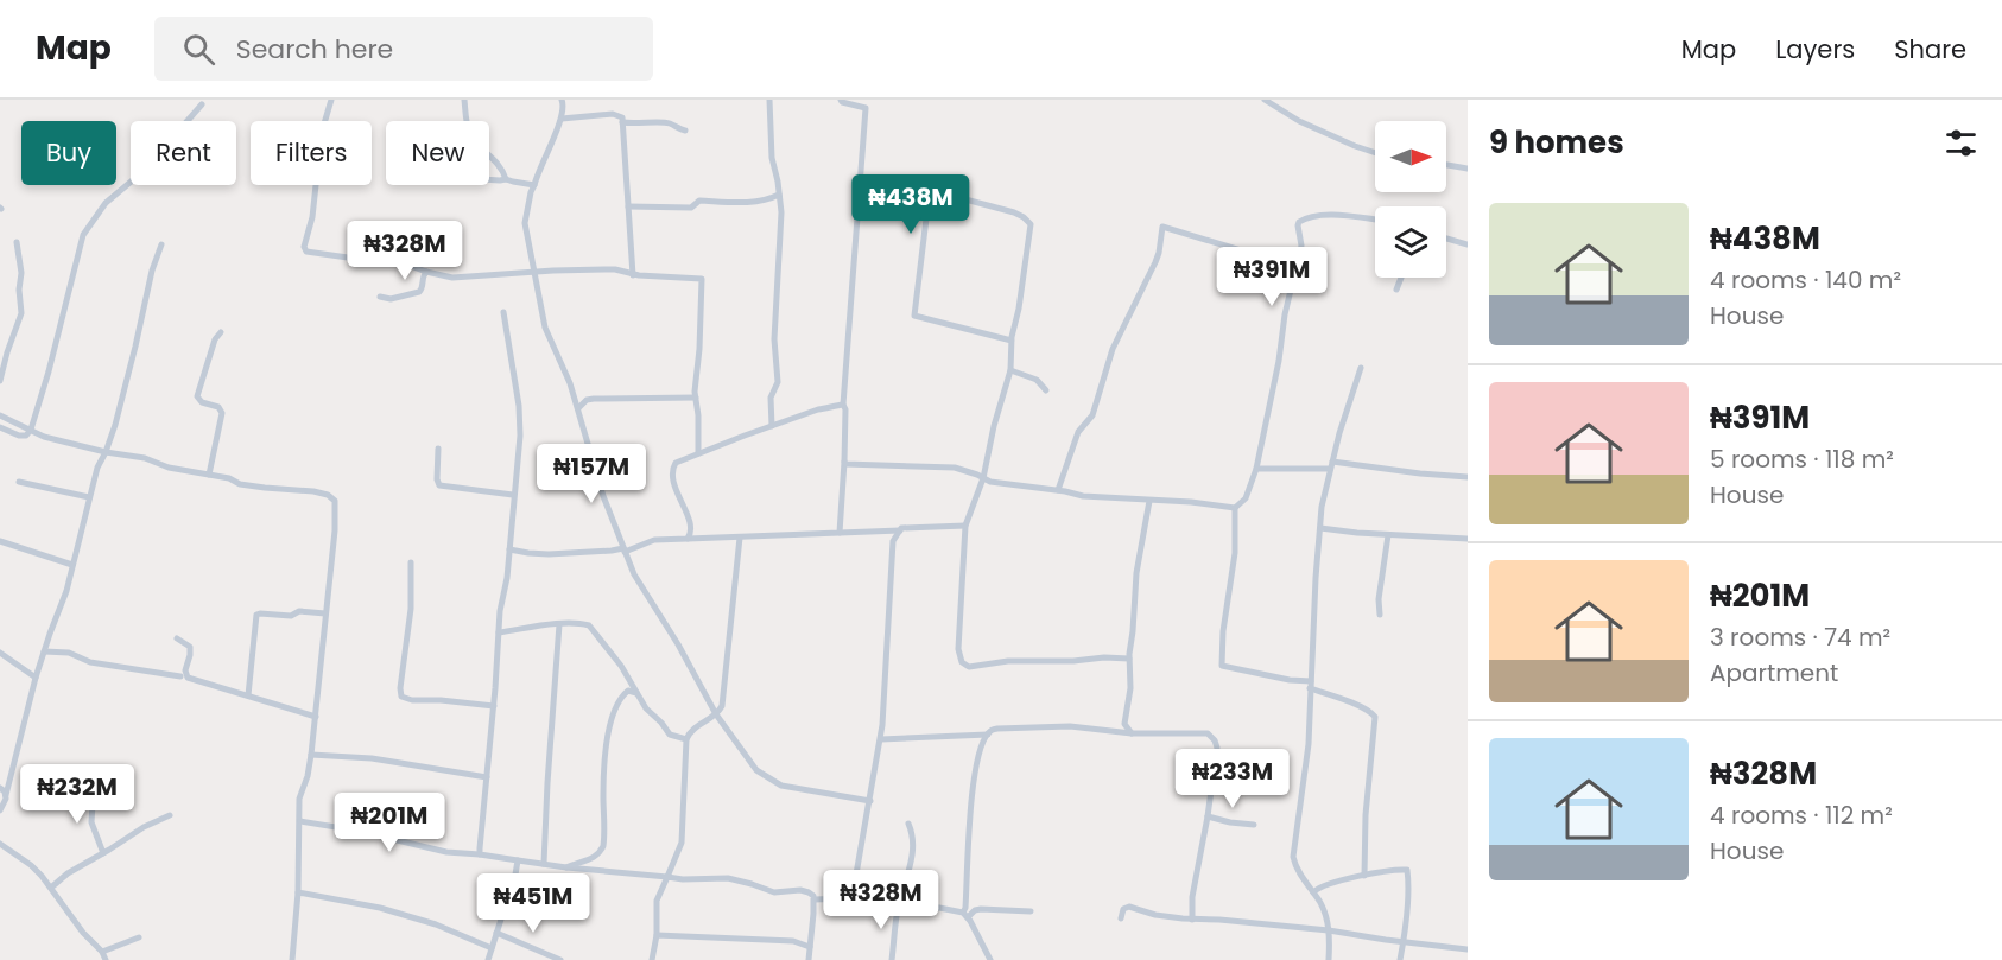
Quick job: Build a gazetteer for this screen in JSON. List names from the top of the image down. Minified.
{"north":"right","page":{"header":"Map","search":"Search here","nav":["Map","Layers","Share"],"heading":"9 homes","chip":["Buy","Rent","Filters","New"],"price":["₦438M","₦328M","₦391M","₦157M","₦233M","₦232M","₦201M","₦328M","₦451M"],"list":[{"name":"₦438M","note":"4 rooms · 140 m² · House"},{"name":"₦391M","note":"5 rooms · 118 m² · House"},{"name":"₦201M","note":"3 rooms · 74 m² · Apartment"},{"name":"₦328M","note":"4 rooms · 112 m² · House"}]}}
